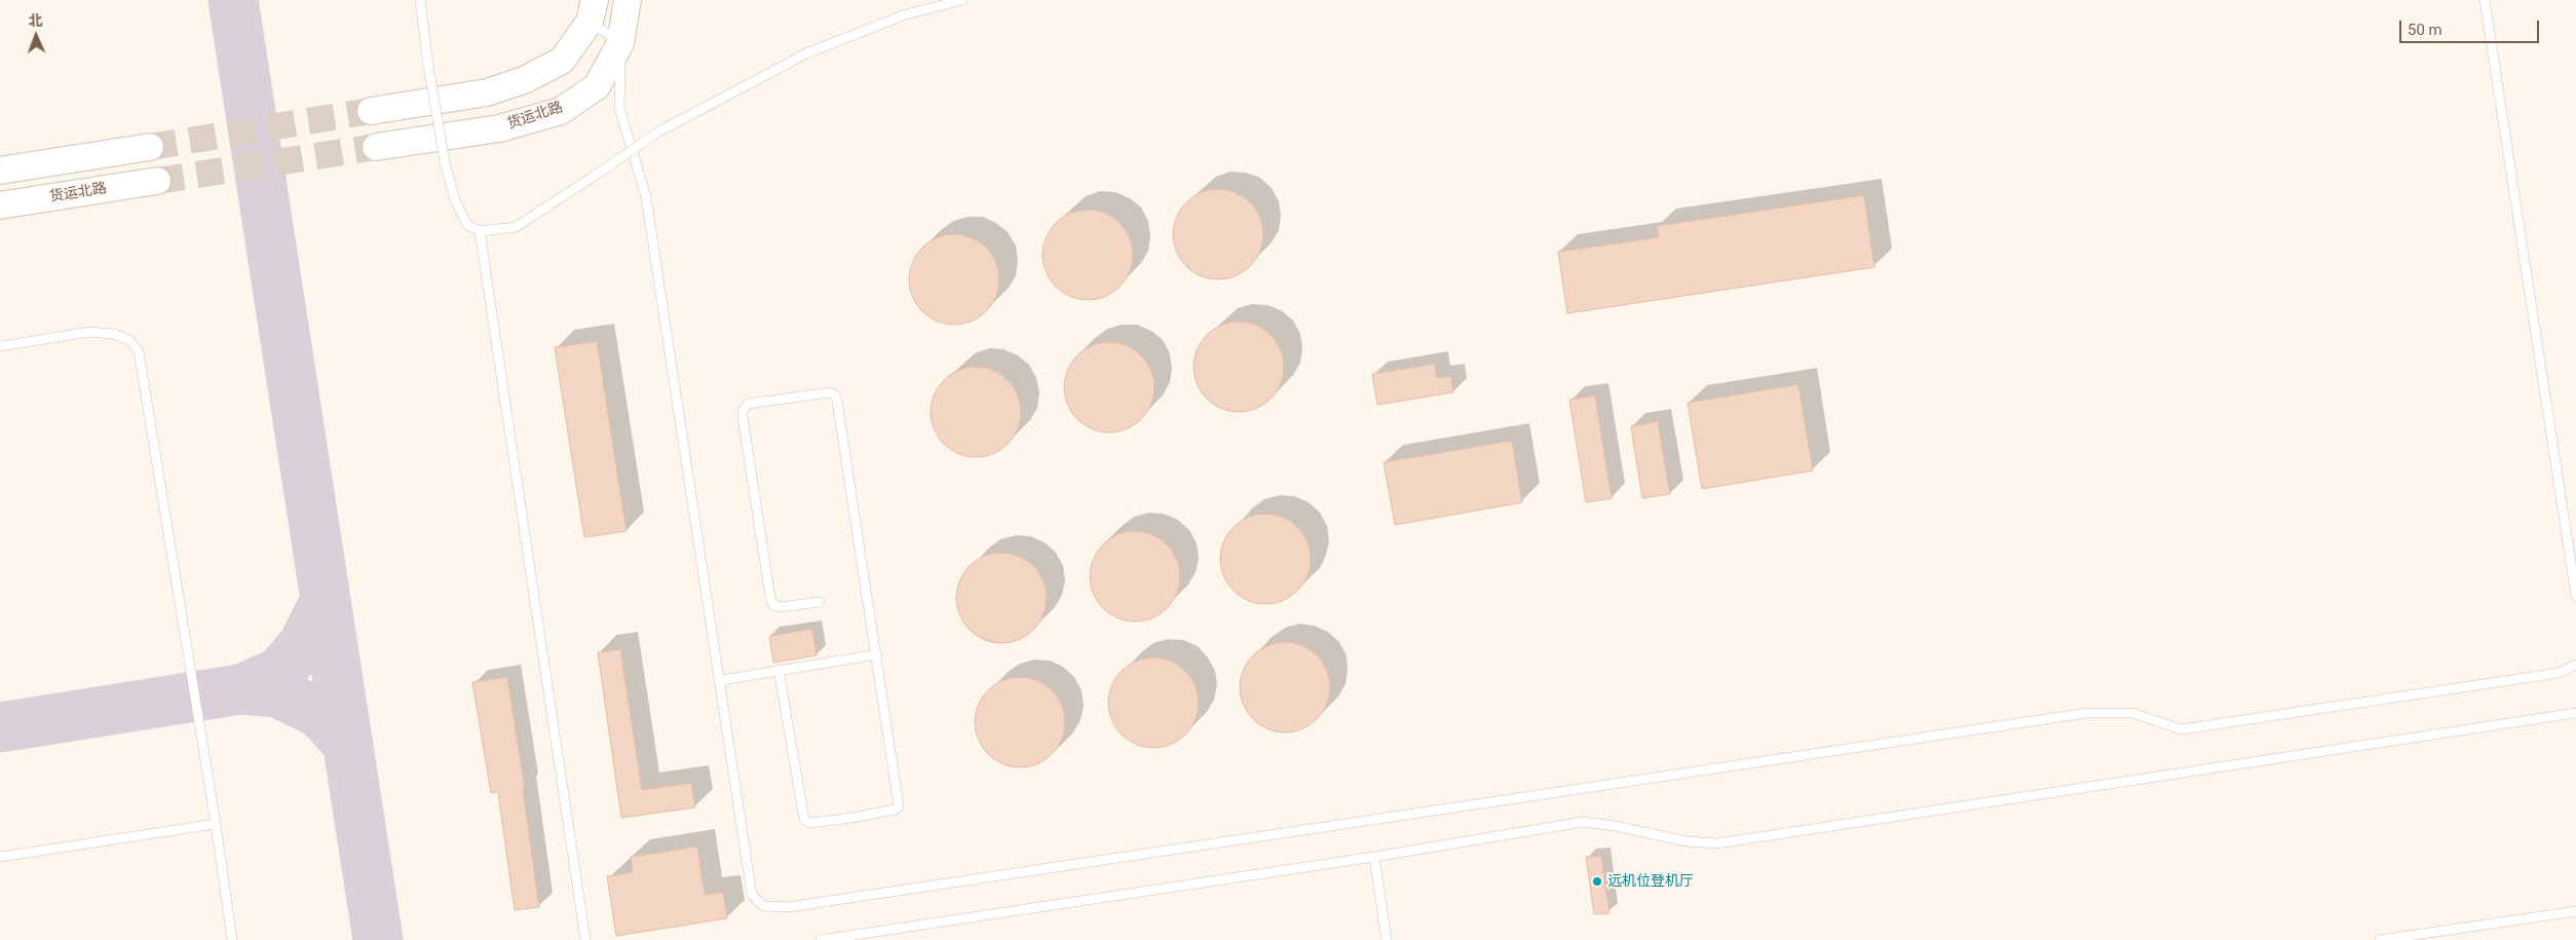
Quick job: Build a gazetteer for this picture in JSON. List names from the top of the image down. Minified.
{"streets":{"main road":["货运北路"]},"places":["远机位登机厅"],"scale_bar":"50 m","north":"top"}
